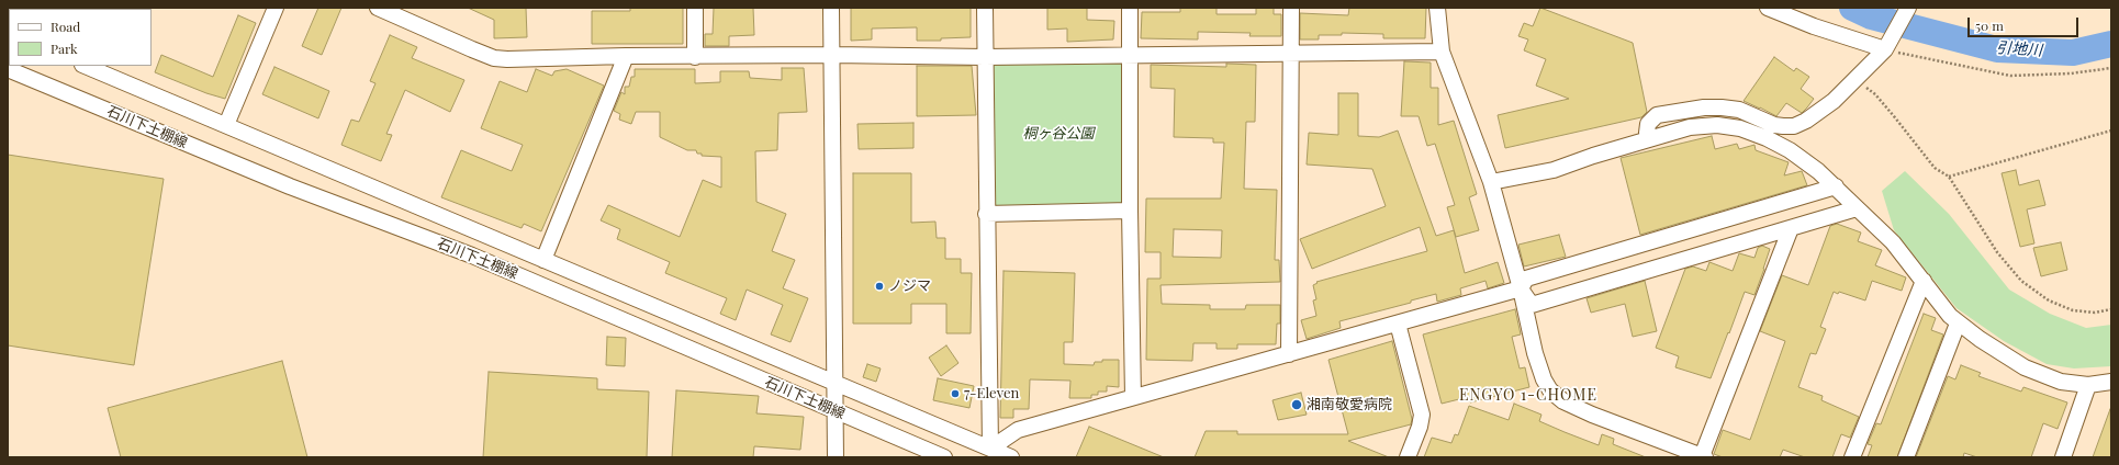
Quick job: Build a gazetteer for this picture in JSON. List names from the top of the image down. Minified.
{"streets":{"street":["石川下土棚線"]},"districts":["ENGYO 1-CHOME"],"water":["引地川"],"parks":["桐ヶ谷公園"],"places":["ノジマ","7-Eleven","湘南敬愛病院"],"legend":["Road","Park"],"scale_bar":"50 m"}
